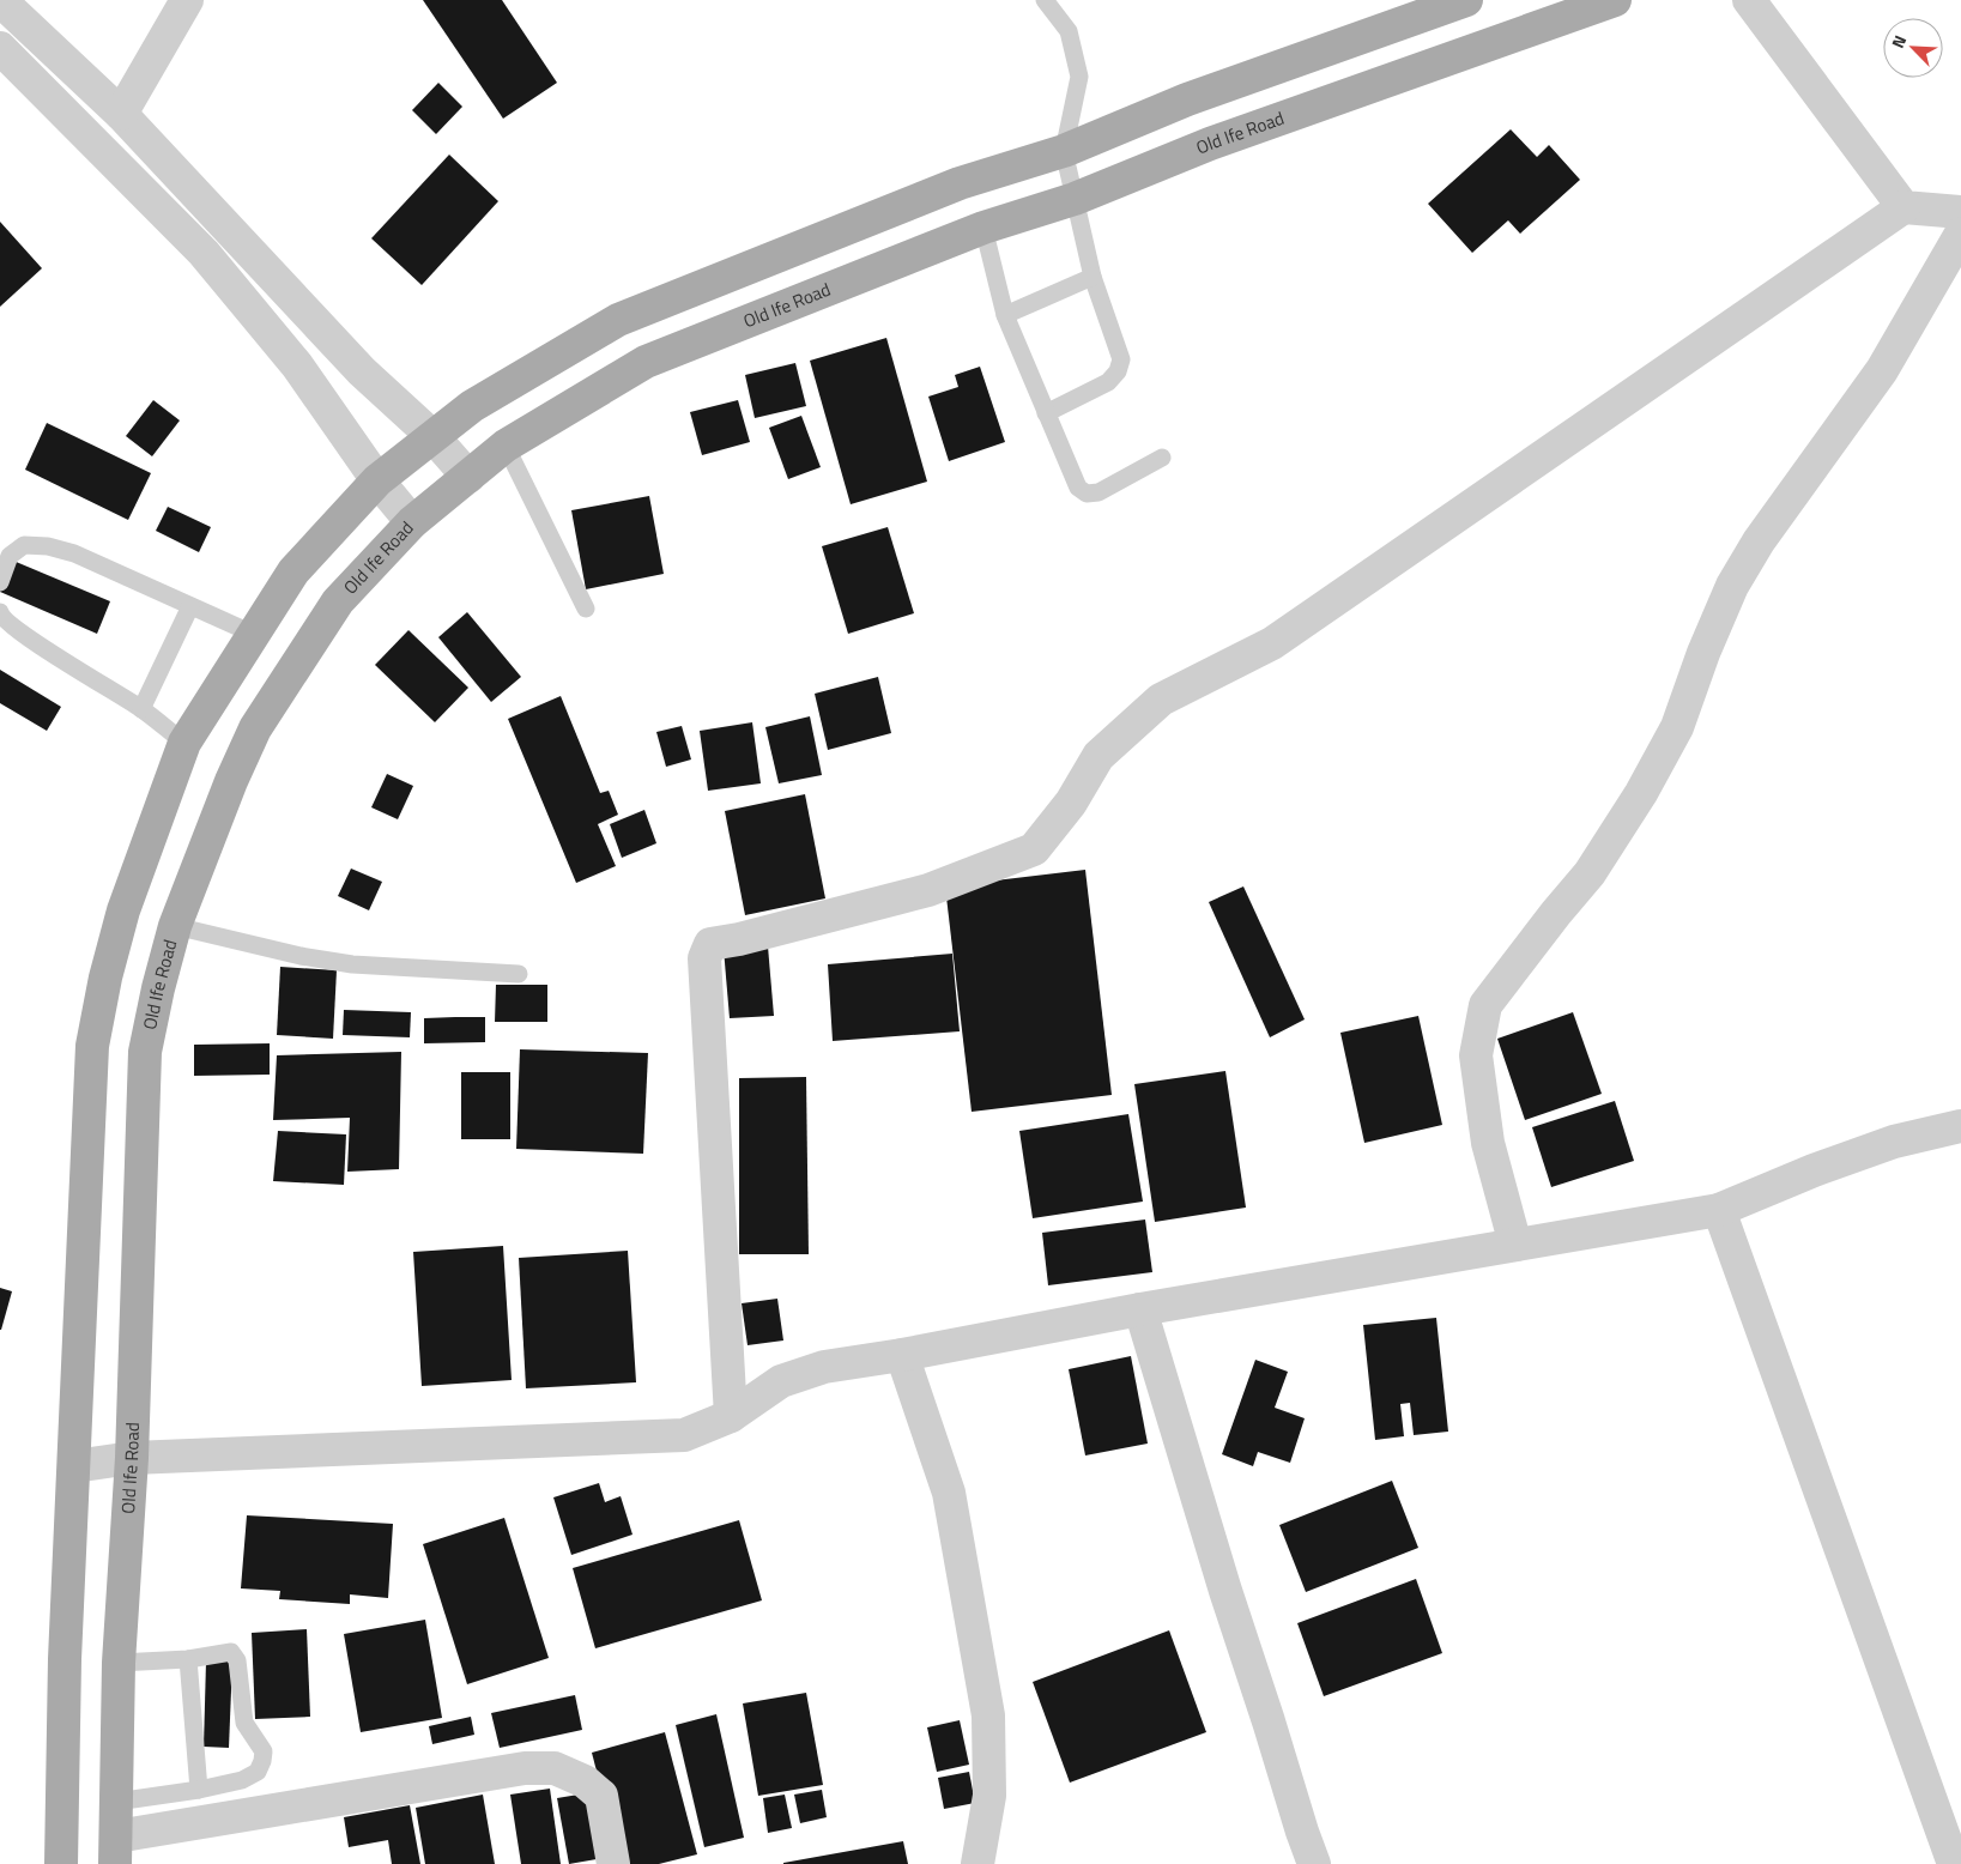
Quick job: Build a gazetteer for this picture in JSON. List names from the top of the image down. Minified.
{"streets":{"main road":["Old Ife Road"]},"north":"top left"}
